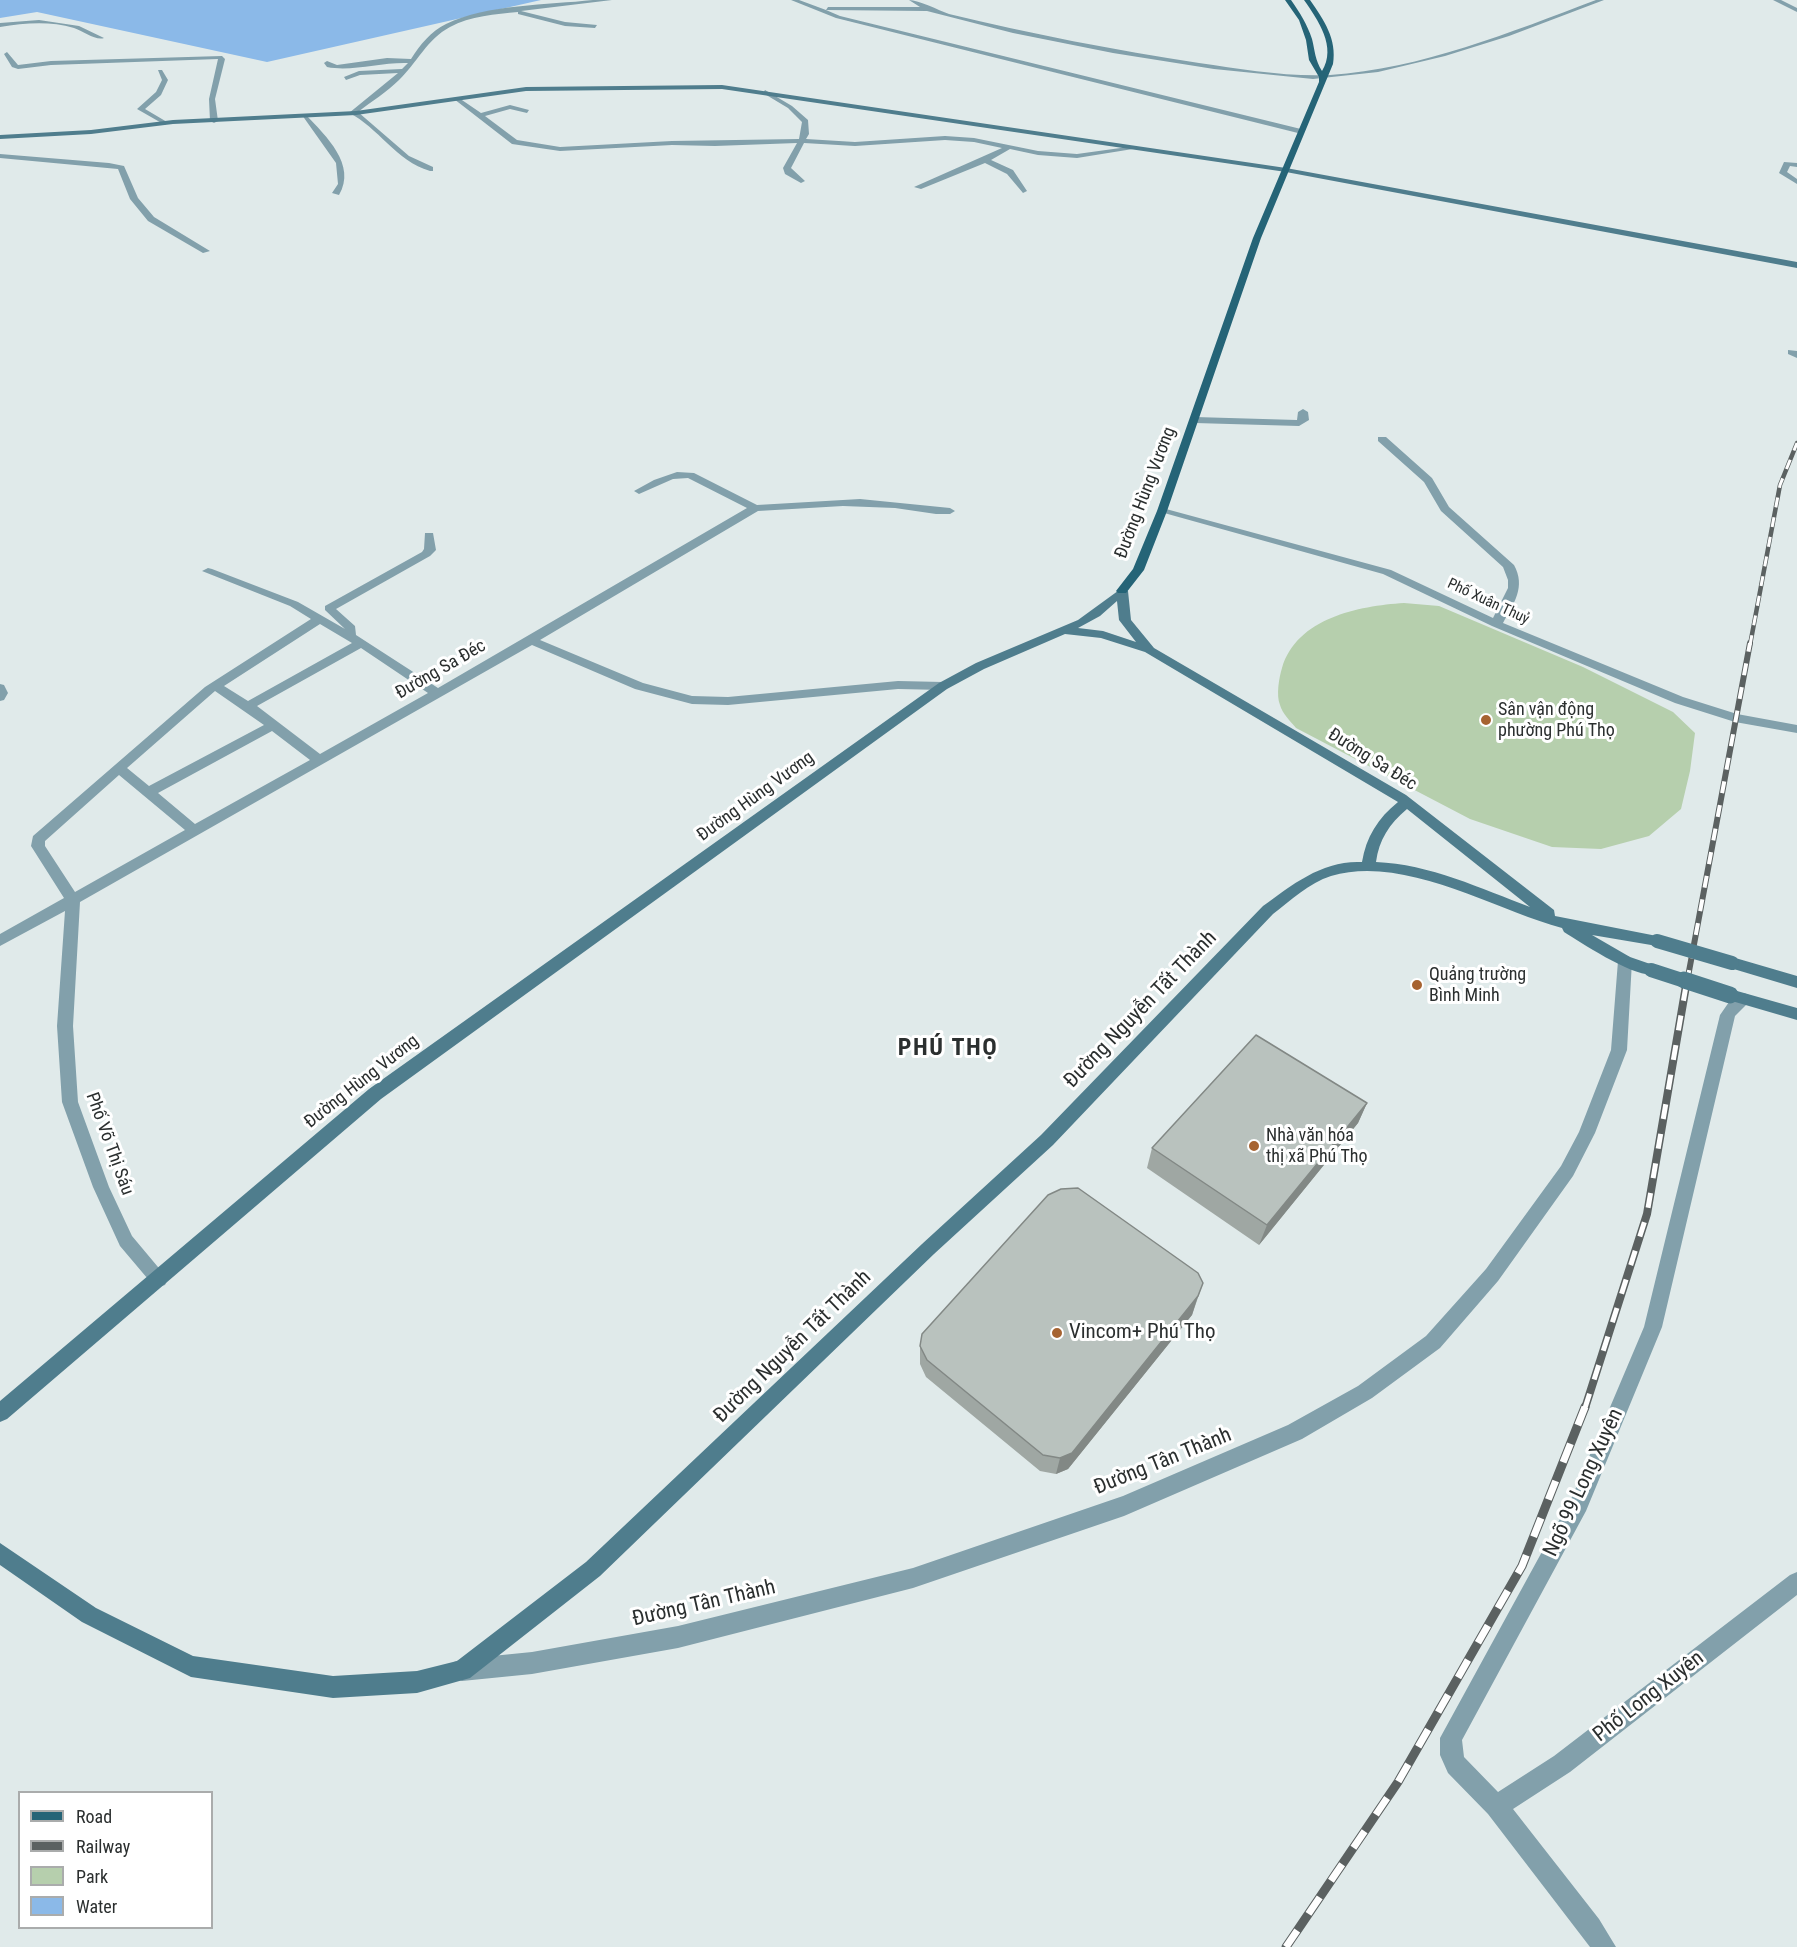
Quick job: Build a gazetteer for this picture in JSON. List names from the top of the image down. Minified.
{"streets":{"main road":["Đường Hùng Vương","Đường Sa Đéc","Đường Nguyễn Tất Thành"],"street":["Phố Xuân Thuỷ","Phố Võ Thị Sáu","Đường Tân Thành","Ngõ 99 Long Xuyên","Phố Long Xuyên"]},"crossings":[["Đường Hùng Vương","Phố Xuân Thuỷ"],["Đường Hùng Vương","Đường Sa Đéc"],["Đường Hùng Vương","Phố Võ Thị Sáu"],["Đường Sa Đéc","Đường Nguyễn Tất Thành"],["Đường Sa Đéc","Phố Võ Thị Sáu"],["Đường Nguyễn Tất Thành","Đường Tân Thành"],["Đường Nguyễn Tất Thành","Ngõ 99 Long Xuyên"],["Ngõ 99 Long Xuyên","Phố Long Xuyên"]],"districts":["PHÚ THỌ"],"places":["Sân vận động phường Phú Thọ","Quảng trường Bình Minh","Nhà văn hóa thị xã Phú Thọ","Vincom+ Phú Thọ"],"legend":["Road","Railway","Park","Water"]}
